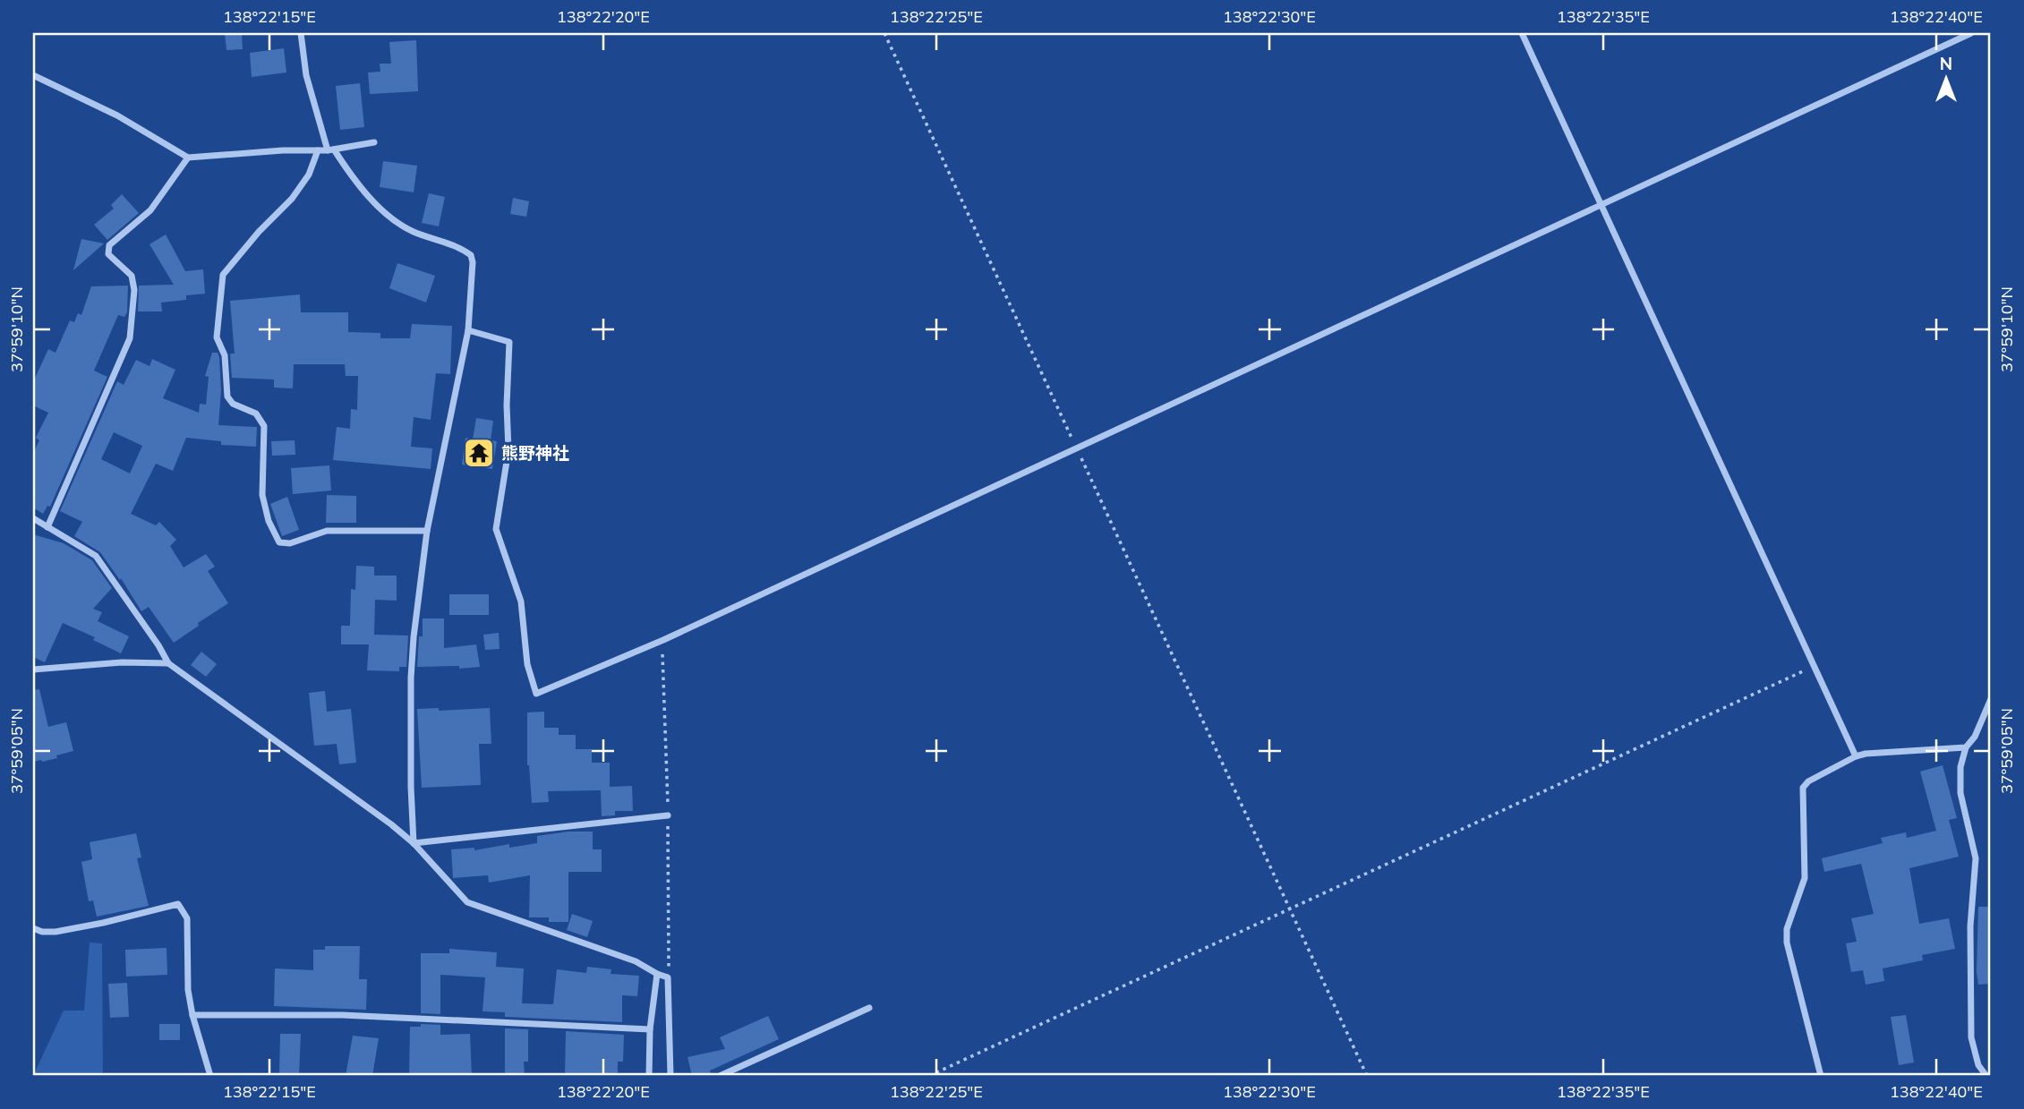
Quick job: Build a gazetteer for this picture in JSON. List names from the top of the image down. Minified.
{"places":{"temple":["熊野神社"]},"north":"top","coordinates":["138°22'15\"E","138°22'20\"E","138°22'25\"E","138°22'30\"E","138°22'35\"E","138°22'40\"E","37°59'10\"N","37°59'05\"N"]}
